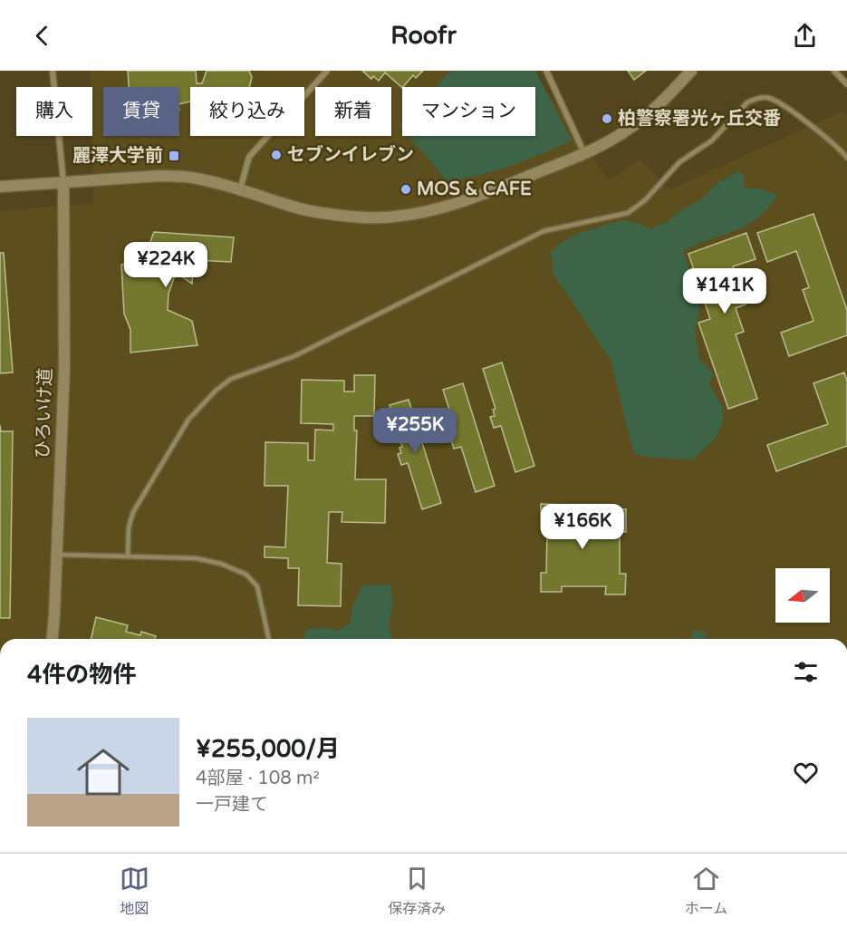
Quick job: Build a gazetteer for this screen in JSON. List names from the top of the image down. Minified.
{"streets":{"street":["ひろいけ道"]},"places":{"other":["柏警察署光ヶ丘交番","セブンイレブン","MOS & CAFE"],"transit":["麗澤大学前"]},"north":"left","page":{"header":"Roofr","chip":["購入","賃貸","絞り込み","新着","マンション"],"price":["¥224K","¥141K","¥255K","¥166K"],"heading":"4件の物件","list":[{"name":"¥255,000/月","note":"4部屋 · 108 m² · 一戸建て"}],"tabs":["地図","保存済み","ホーム"]}}
